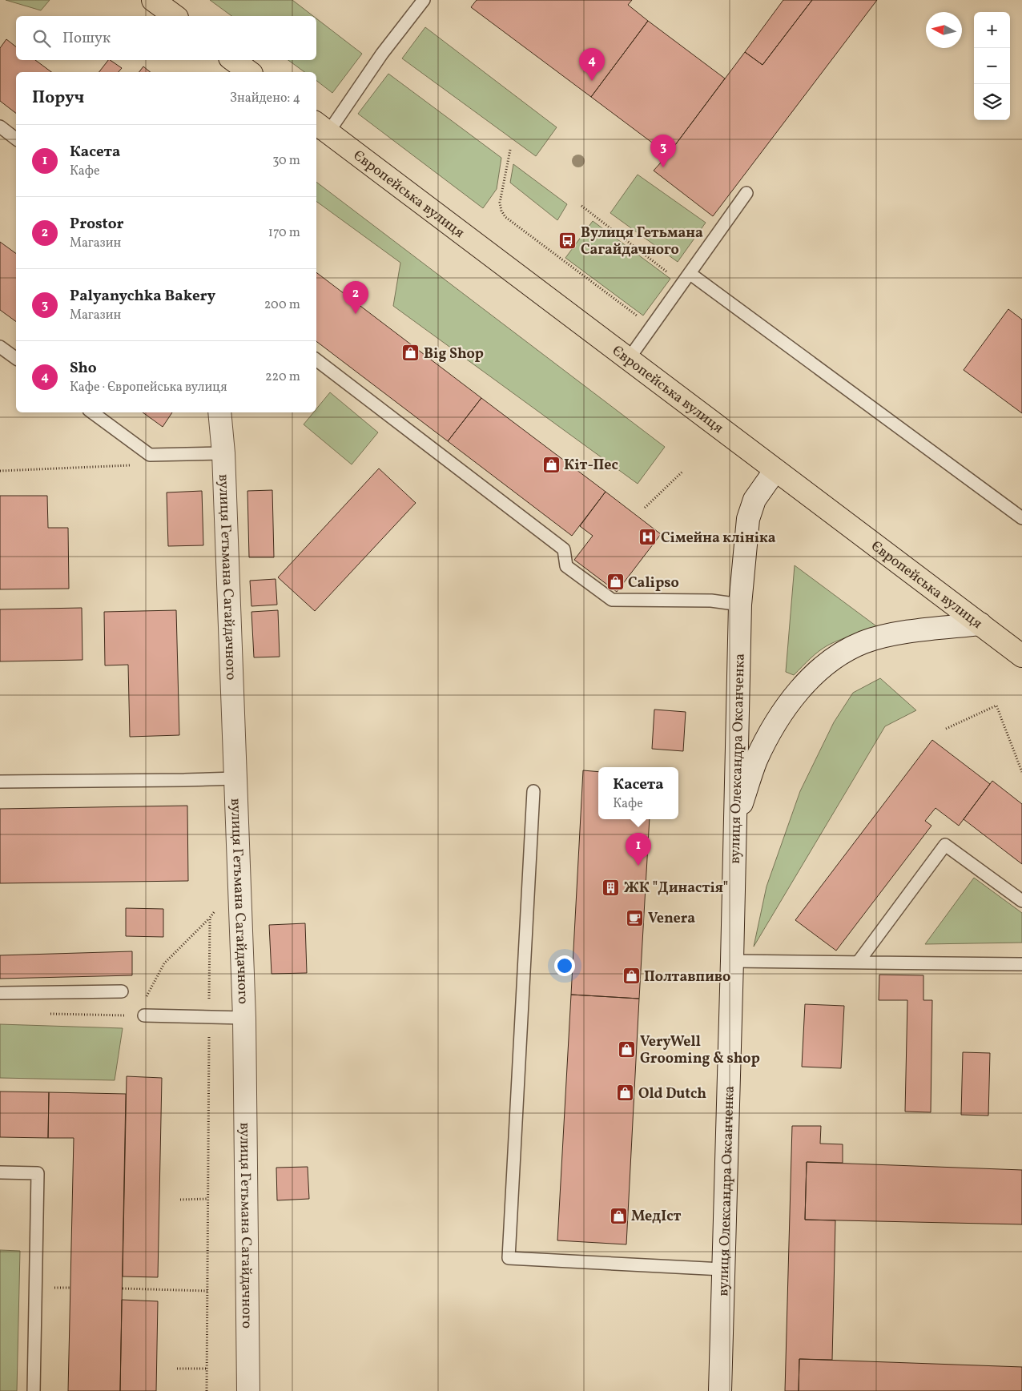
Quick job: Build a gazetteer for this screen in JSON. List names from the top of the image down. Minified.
{"streets":{"main road":["Європейська вулиця","вулиця Гетьмана Сагайдачного","вулиця Олександра Оксанченка"]},"crossings":[["Європейська вулиця","вулиця Олександра Оксанченка"]],"places":{"bus stop":["Вулиця Гетьмана Сагайдачного"],"shop":["Big Shop","Кіт-Пес","Calipso","Полтавпиво","VeryWell Grooming & shop","Old Dutch","МедІст"],"hospital":["Сімейна клініка"],"building":["ЖК \"Династія\""],"cafe":["Venera"]},"north":"left","page":{"map_buttons":["+","−"],"search":"Пошук","pins":["4","3","2","1"],"heading":["Поруч","Знайдено: 4"],"list":[{"mark":"1","name":"Касета","note":"Кафе","value":"30 m"},{"mark":"2","name":"Prostor","note":"Магазин","value":"170 m"},{"mark":"3","name":"Palyanychka Bakery","note":"Магазин","value":"200 m"},{"mark":"4","name":"Sho","note":"Кафе · Європейська вулиця","value":"220 m"}],"popup":["Касета","Кафе"]}}
